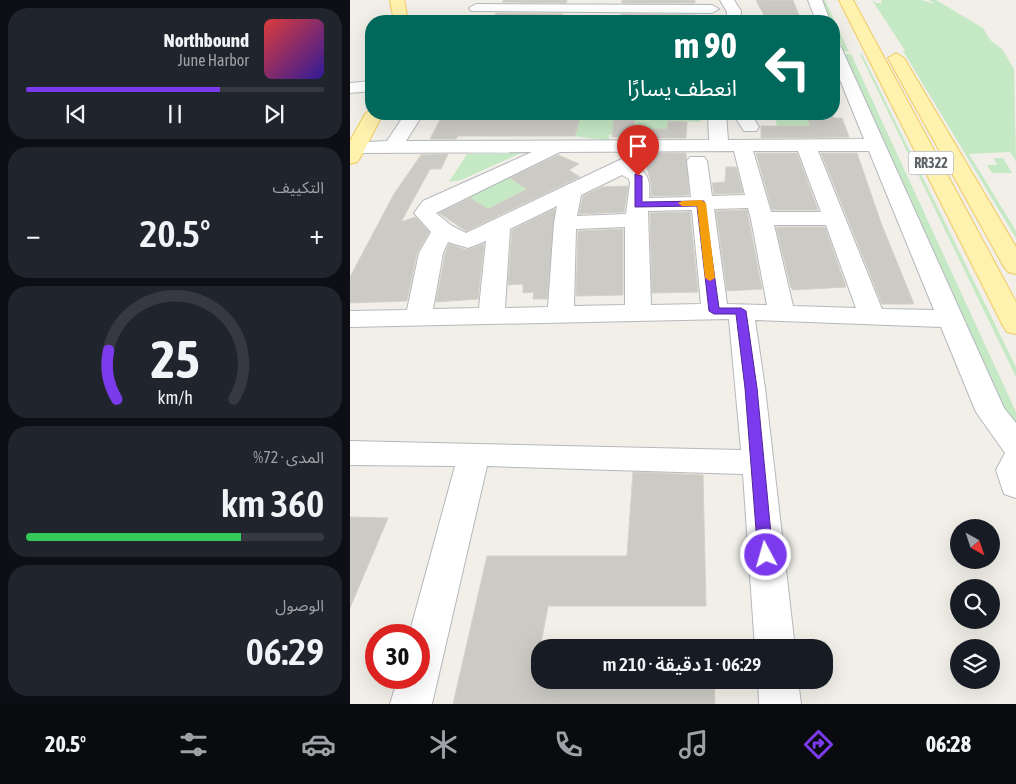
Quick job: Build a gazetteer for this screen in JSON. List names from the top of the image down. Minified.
{"streets":{"main road":["RR322"]},"north":"bottom right","page":{"turn":["90 m","انعطف يسارًا"],"song":["Northbound","June Harbor"],"tile":["التكييف",["المدى · 72%","360 km"],["الوصول","06:29"]],"heat":["−","20.5°","+"],"limit":"30","trip":"06:29 · 1 دقيقة · 210 m","tabs":["06:28","20.5°"],"gauge":["25","km/h"]}}
